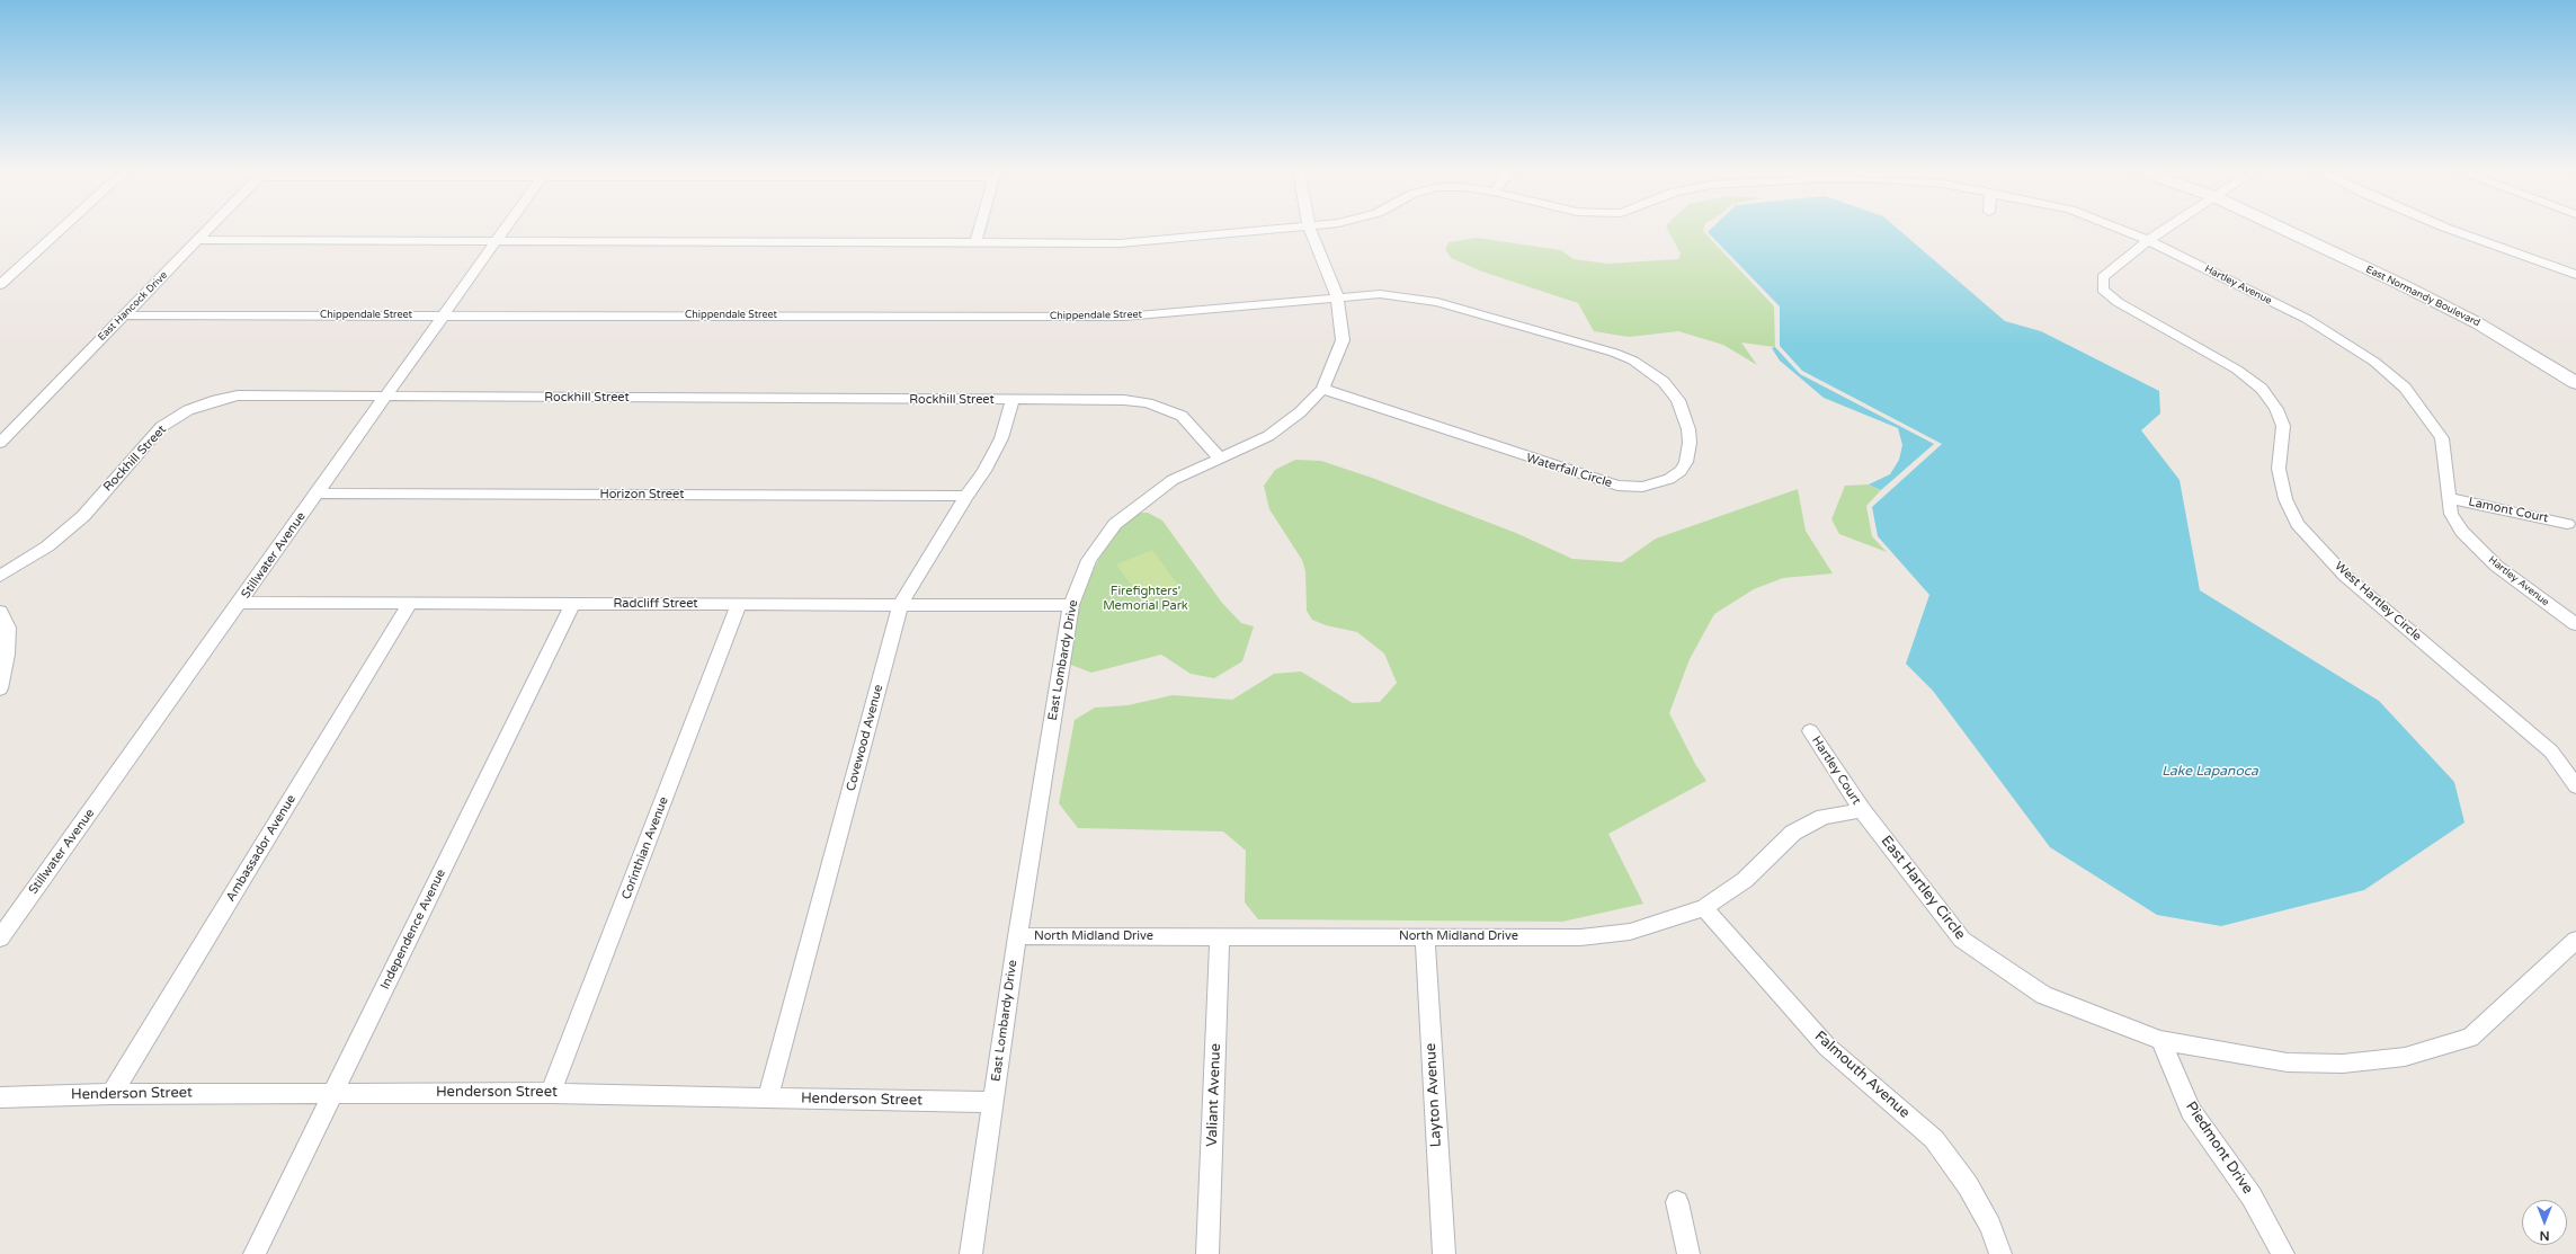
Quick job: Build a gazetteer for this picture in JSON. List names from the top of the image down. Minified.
{"streets":{"street":["Hartley Avenue","East Normandy Boulevard","East Hancock Drive","Chippendale Street","Rockhill Street","Waterfall Circle","Horizon Street","Lamont Court","Stillwater Avenue","West Hartley Circle","Radcliff Street","East Lombardy Drive","Covewood Avenue","Hartley Court","Ambassador Avenue","Corinthian Avenue","East Hartley Circle","Independence Avenue","North Midland Drive","Falmouth Avenue","Henderson Street","Valiant Avenue","Layton Avenue","Piedmont Drive"]},"crossings":[["Hartley Avenue","East Hancock Drive"],["Hartley Avenue","Lamont Court"],["Hartley Avenue","Stillwater Avenue"],["Hartley Avenue","West Hartley Circle"],["East Hancock Drive","Chippendale Street"],["Chippendale Street","Waterfall Circle"],["Chippendale Street","Stillwater Avenue"],["Chippendale Street","East Lombardy Drive"],["Rockhill Street","Stillwater Avenue"],["Rockhill Street","East Lombardy Drive"],["Rockhill Street","Covewood Avenue"],["Waterfall Circle","East Lombardy Drive"],["Horizon Street","Stillwater Avenue"],["Horizon Street","Covewood Avenue"],["Stillwater Avenue","Radcliff Street"],["Radcliff Street","East Lombardy Drive"],["Radcliff Street","Covewood Avenue"],["Radcliff Street","Ambassador Avenue"],["Radcliff Street","Corinthian Avenue"],["Radcliff Street","Independence Avenue"],["East Lombardy Drive","North Midland Drive"],["East Lombardy Drive","Henderson Street"],["Covewood Avenue","Henderson Street"],["Hartley Court","East Hartley Circle"],["Hartley Court","North Midland Drive"],["Ambassador Avenue","Henderson Street"],["Corinthian Avenue","Henderson Street"],["East Hartley Circle","North Midland Drive"],["East Hartley Circle","Piedmont Drive"],["Independence Avenue","Henderson Street"],["North Midland Drive","Falmouth Avenue"],["North Midland Drive","Valiant Avenue"],["North Midland Drive","Layton Avenue"]],"water":["Lake Lapanoca"],"parks":["Firefighters' Memorial Park"],"north":"bottom"}
